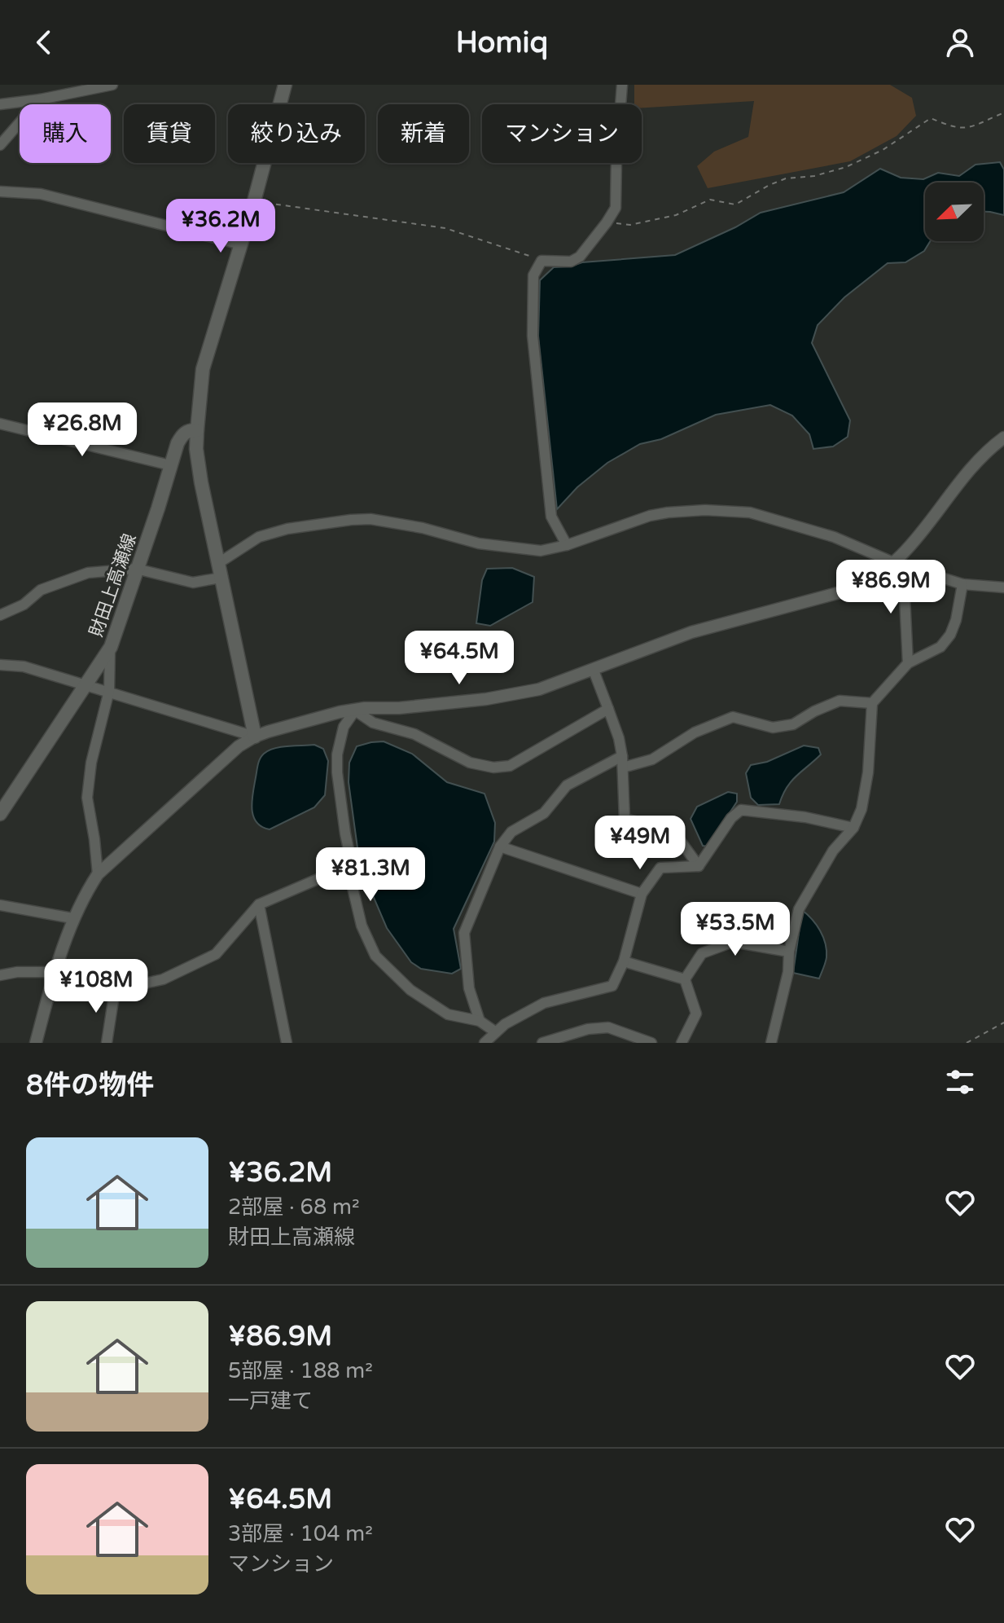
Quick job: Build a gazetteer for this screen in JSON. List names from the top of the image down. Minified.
{"streets":{"main road":["財田上高瀬線"]},"north":"bottom left","page":{"header":"Homiq","chip":["購入","賃貸","絞り込み","新着","マンション"],"price":["¥36.2M","¥26.8M","¥86.9M","¥64.5M","¥49M","¥81.3M","¥53.5M","¥108M"],"heading":"8件の物件","list":[{"name":"¥36.2M","note":"2部屋 · 68 m² · 財田上高瀬線"},{"name":"¥86.9M","note":"5部屋 · 188 m² · 一戸建て"},{"name":"¥64.5M","note":"3部屋 · 104 m² · マンション"}]}}
